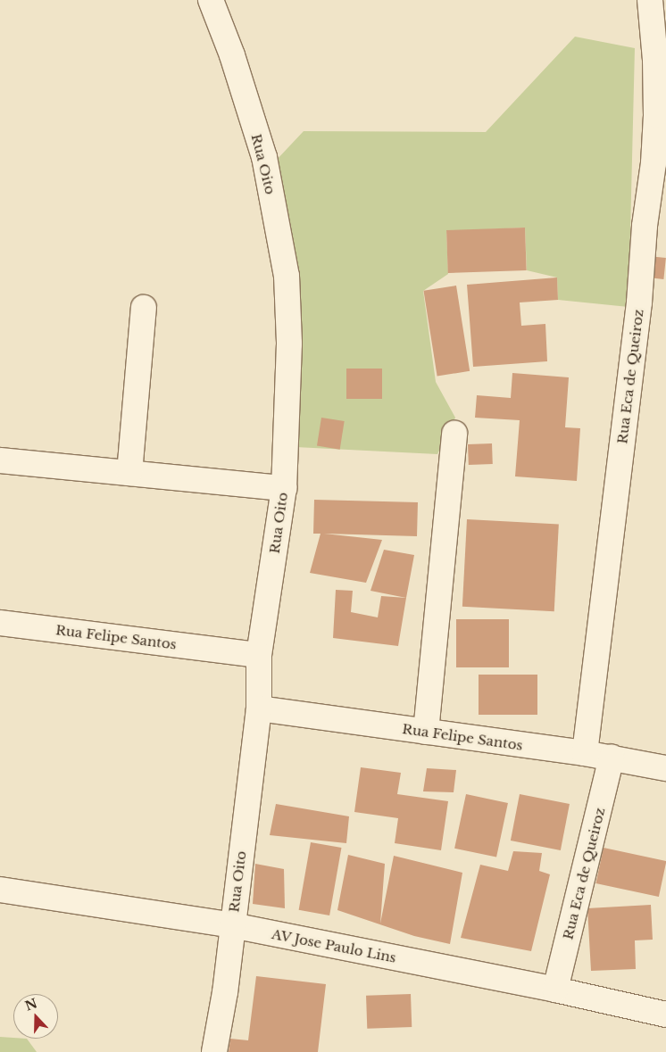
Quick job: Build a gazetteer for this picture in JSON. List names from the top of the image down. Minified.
{"streets":{"street":["Rua Oito","Rua Eca de Queiroz","Rua Felipe Santos","AV Jose Paulo Lins"]},"crossings":[["Rua Oito","Rua Felipe Santos"],["Rua Oito","AV Jose Paulo Lins"],["Rua Eca de Queiroz","Rua Felipe Santos"],["Rua Eca de Queiroz","AV Jose Paulo Lins"]],"north":"top"}
